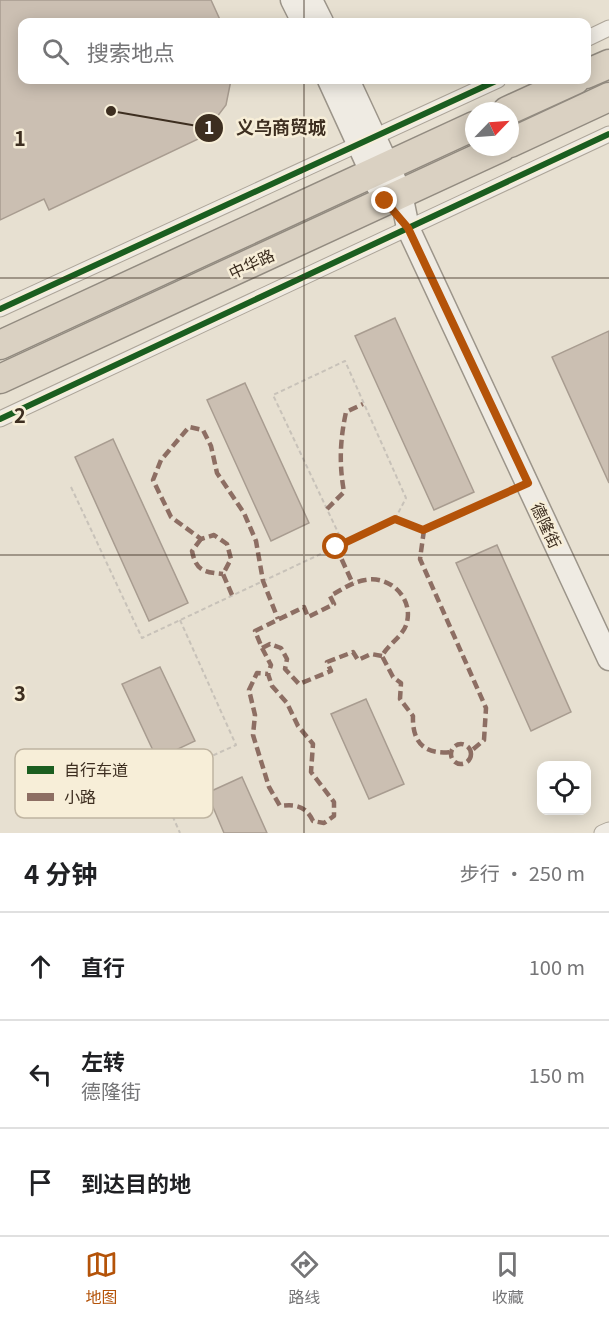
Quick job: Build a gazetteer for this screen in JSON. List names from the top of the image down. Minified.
{"streets":{"highway":["中华路"],"main road":["德隆街"]},"crossings":[["中华路","德隆街"]],"places":["义乌商贸城"],"legend":["自行车道","小路"],"north":"top right","page":{"search":"搜索地点","heading":["4 分钟","步行 · 250 m"],"list":[["直行","100 m"],["左转","德隆街","150 m"],"到达目的地"],"nav":["地图","路线","收藏"]},"grid":{"rows":["1","2","3"]}}
